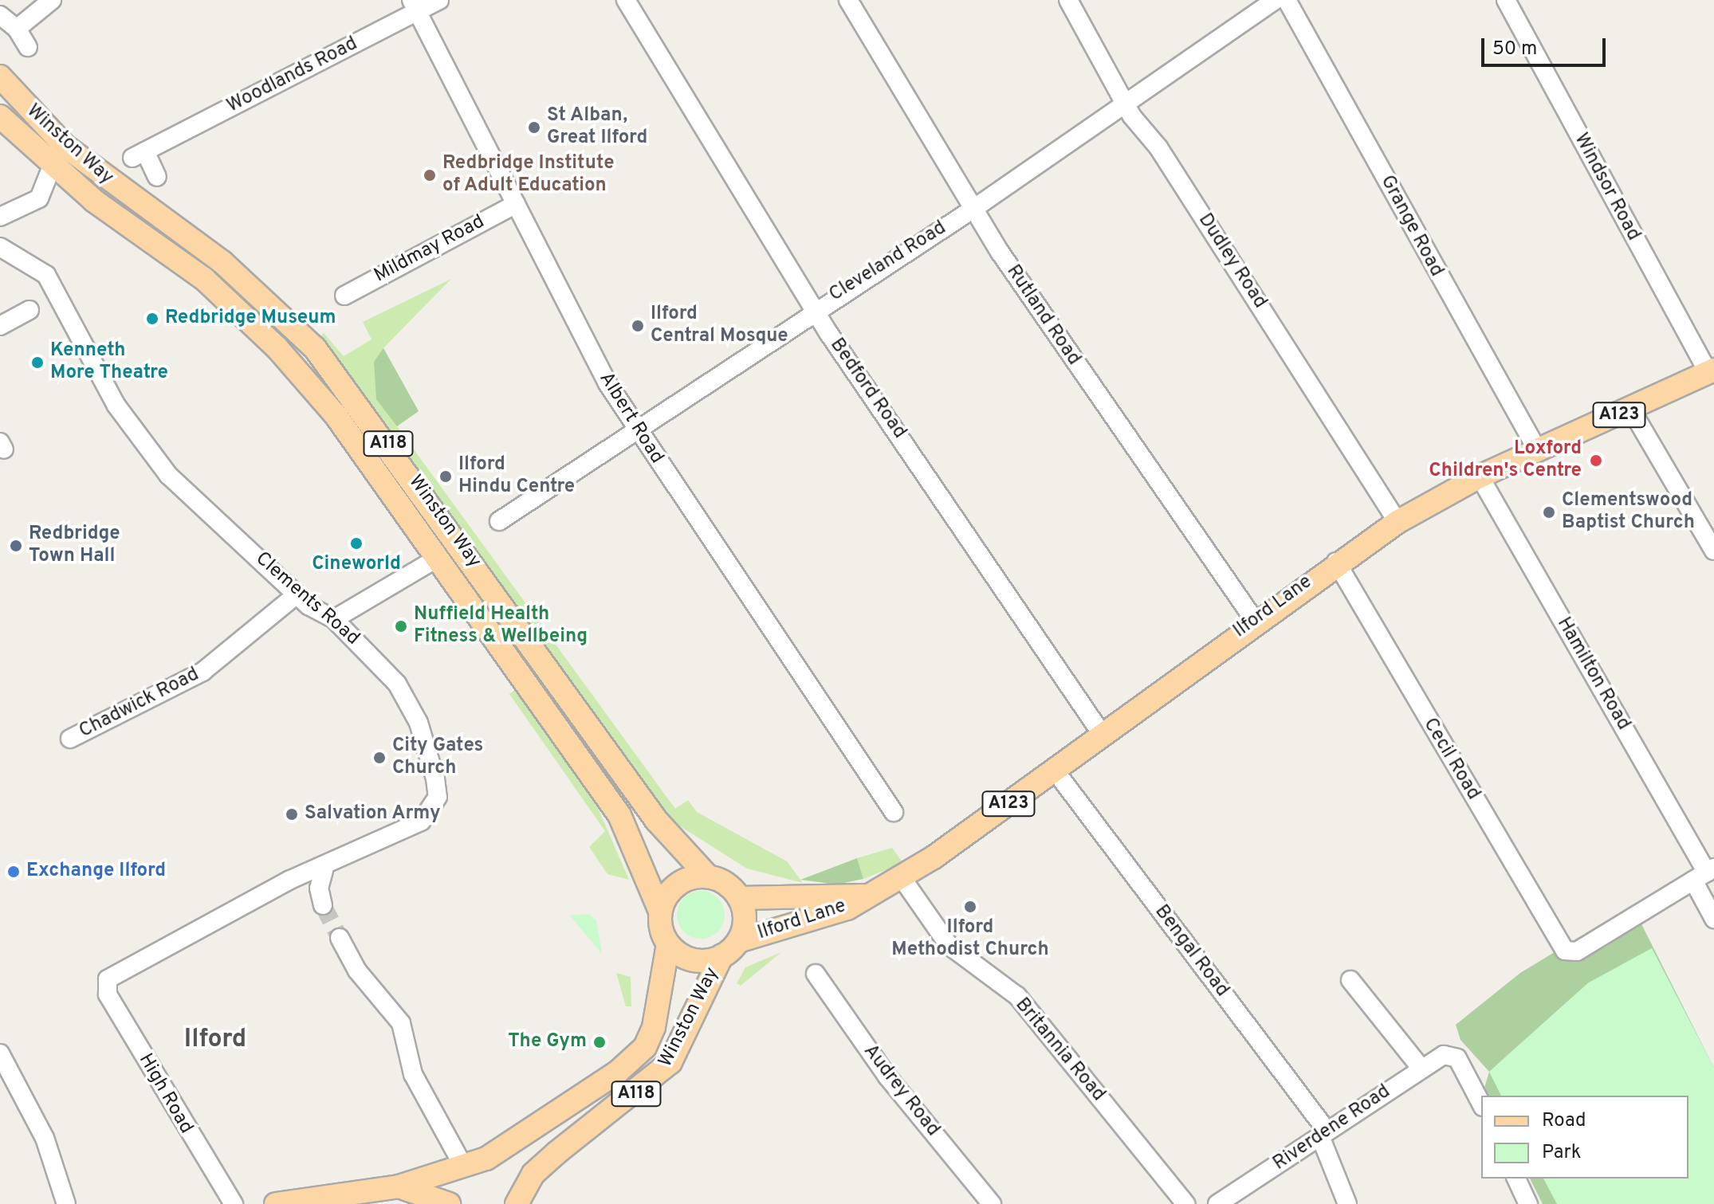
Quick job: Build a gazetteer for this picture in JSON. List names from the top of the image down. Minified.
{"streets":{"main road":["Winston Way","A123","A118","Ilford Lane"],"street":["Woodlands Road","Windsor Road","Grange Road","Mildmay Road","Dudley Road","Cleveland Road","Rutland Road","Bedford Road","Albert Road","Clements Road","Hamilton Road","Chadwick Road","Cecil Road","Bengal Road","Britannia Road","Audrey Road","High Road","Riverdene Road"]},"crossings":[["Woodlands Road","Albert Road"],["Winston Way","A118"],["Winston Way","Ilford Lane"],["Windsor Road","Ilford Lane"],["Grange Road","Ilford Lane"],["Mildmay Road","Albert Road"],["Dudley Road","Cleveland Road"],["Dudley Road","Ilford Lane"],["Cleveland Road","Rutland Road"],["Cleveland Road","Bedford Road"],["Cleveland Road","Albert Road"],["Rutland Road","Ilford Lane"],["Bedford Road","Ilford Lane"],["A118","Ilford Lane"],["Clements Road","Chadwick Road"],["Clements Road","High Road"],["Ilford Lane","Hamilton Road"],["Ilford Lane","Cecil Road"],["Ilford Lane","Bengal Road"],["Ilford Lane","Britannia Road"],["Hamilton Road","Cecil Road"],["Bengal Road","Riverdene Road"]],"districts":["Ilford"],"places":["St Alban, Great Ilford","Redbridge Institute of Adult Education","Redbridge Museum","Ilford Central Mosque","Kenneth More Theatre","Loxford Children's Centre","Ilford Hindu Centre","Clementswood Baptist Church","Cineworld","Redbridge Town Hall","Nuffield Health Fitness & Wellbeing","City Gates Church","Salvation Army","Exchange Ilford","Ilford Methodist Church","The Gym"],"legend":["Road","Park"],"scale_bar":"50 m"}
